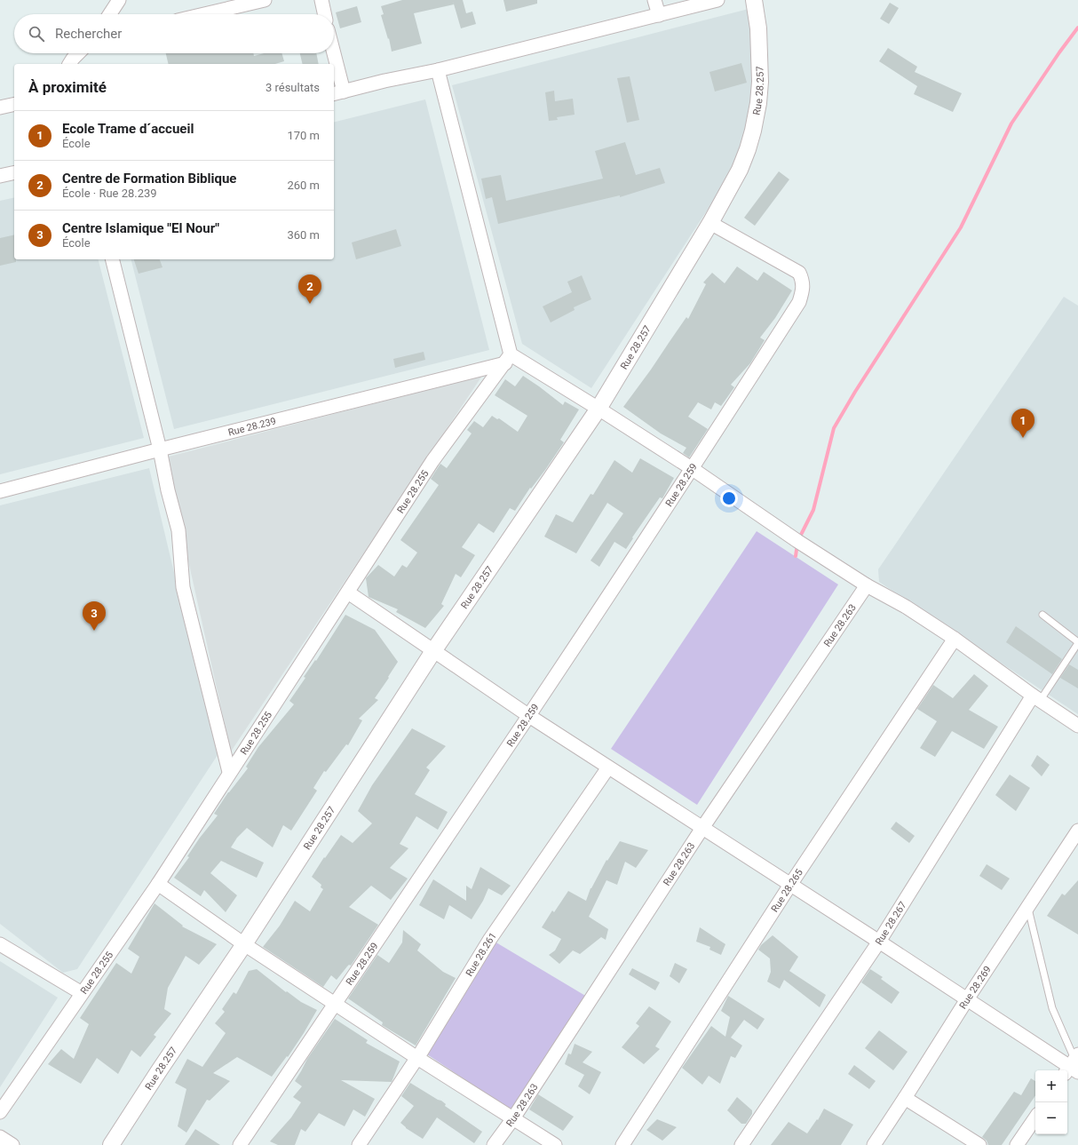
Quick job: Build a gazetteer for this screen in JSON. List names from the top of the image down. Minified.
{"streets":{"street":["Rue 28.257","Rue 28.239","Rue 28.259","Rue 28.255","Rue 28.263","Rue 28.265","Rue 28.267","Rue 28.261","Rue 28.269"]},"crossings":[["Rue 28.257","Rue 28.259"],["Rue 28.239","Rue 28.255"]],"page":{"search":"Rechercher","heading":["À proximité","3 résultats"],"list":[{"mark":"1","name":"Ecole Trame d´accueil","note":"École","value":"170 m"},{"mark":"2","name":"Centre de Formation Biblique","note":"École · Rue 28.239","value":"260 m"},{"mark":"3","name":"Centre Islamique \"El Nour\"","note":"École","value":"360 m"}],"pins":["2","1","3"],"map_buttons":["+","−"]}}
